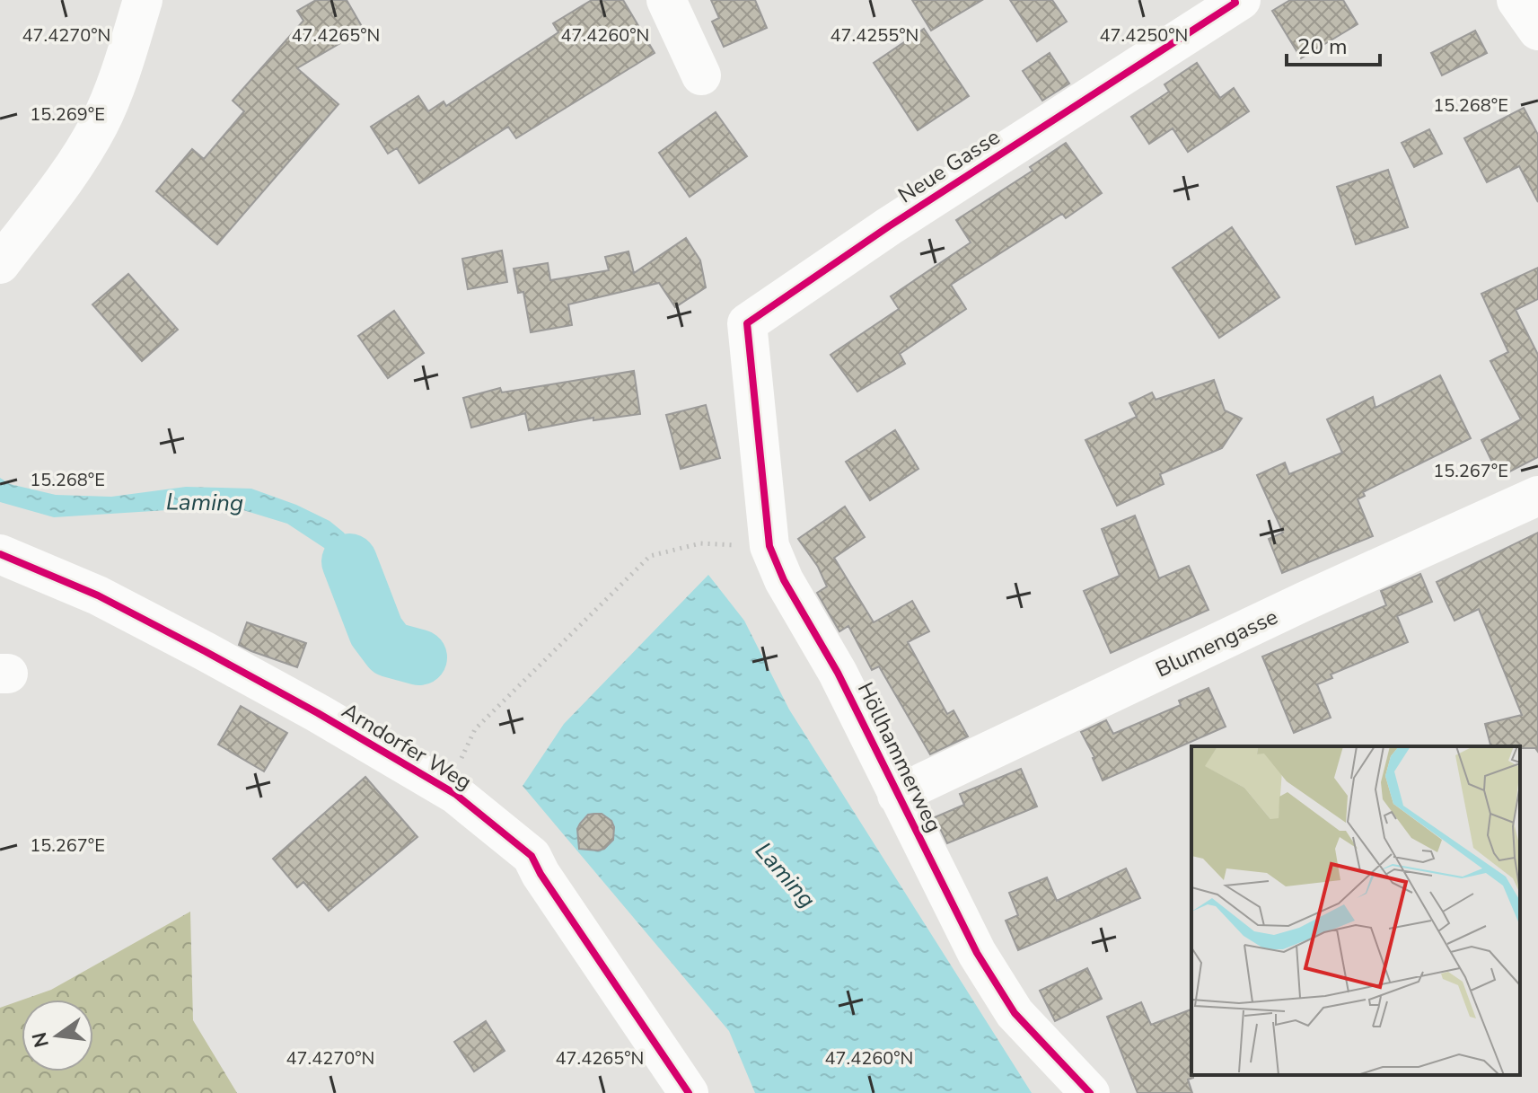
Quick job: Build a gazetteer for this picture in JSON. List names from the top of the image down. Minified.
{"streets":{"street":["Neue Gasse","Blumengasse","Arndorfer Weg","Höllhammerweg"]},"crossings":[["Neue Gasse","Höllhammerweg"],["Blumengasse","Höllhammerweg"]],"water":["Laming"],"scale_bar":"20 m","north":"left","coordinates":["47.4270°N","47.4265°N","47.4260°N","47.4255°N","47.4250°N","15.268°E","15.269°E","15.267°E"]}
